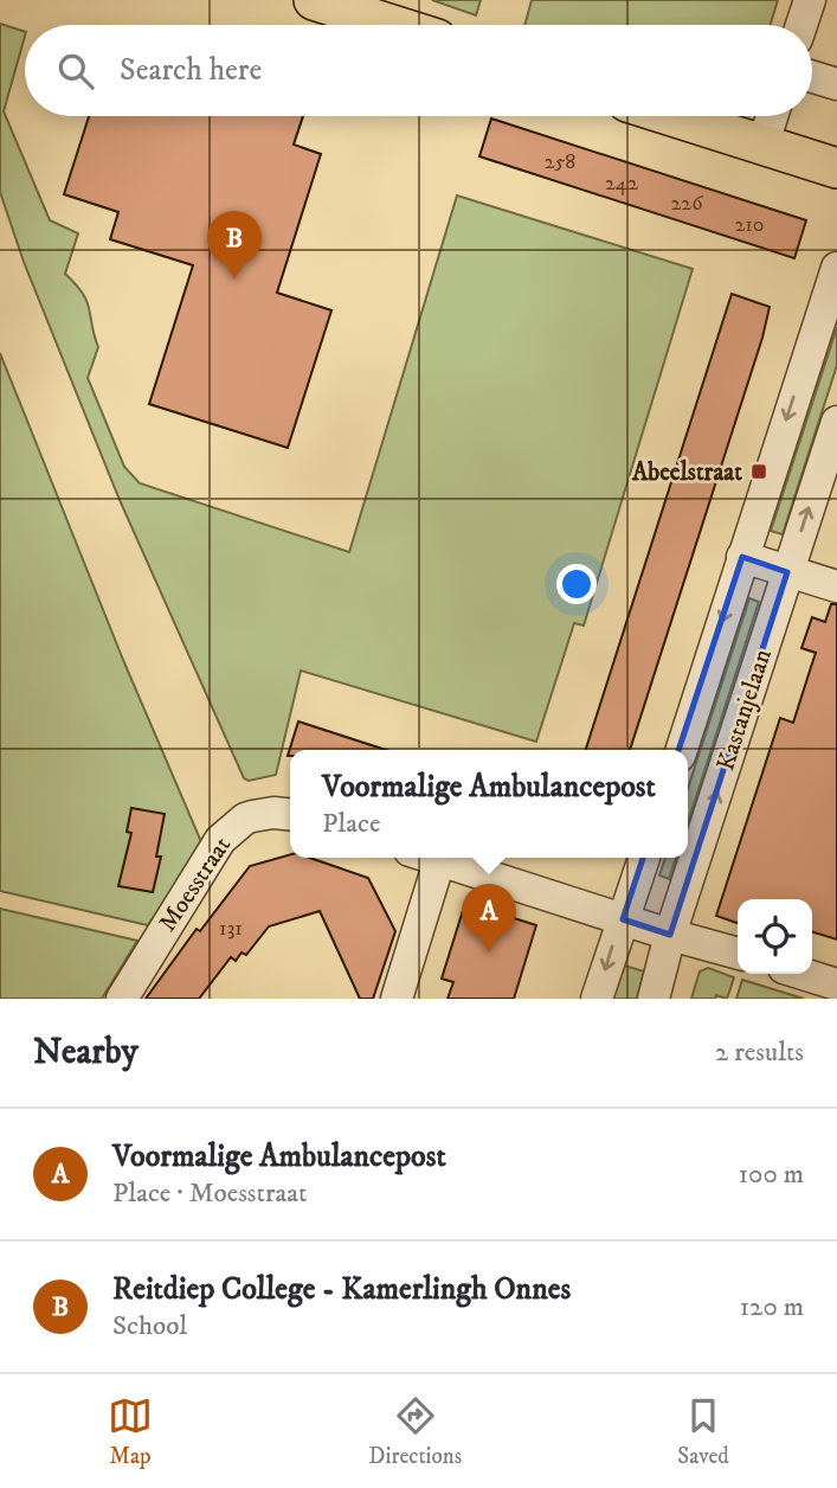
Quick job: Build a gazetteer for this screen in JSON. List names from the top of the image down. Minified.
{"streets":{"street":["Kastanjelaan","Moesstraat"]},"places":{"transit":["Abeelstraat"]},"house_numbers":["258","242","226","210","131"],"page":{"search":"Search here","pins":["B","A"],"popup":["Voormalige Ambulancepost","Place"],"heading":["Nearby","2 results"],"list":[{"mark":"A","name":"Voormalige Ambulancepost","note":"Place · Moesstraat","value":"100 m"},{"mark":"B","name":"Reitdiep College - Kamerlingh Onnes","note":"School","value":"120 m"}],"nav":["Map","Directions","Saved"]}}
